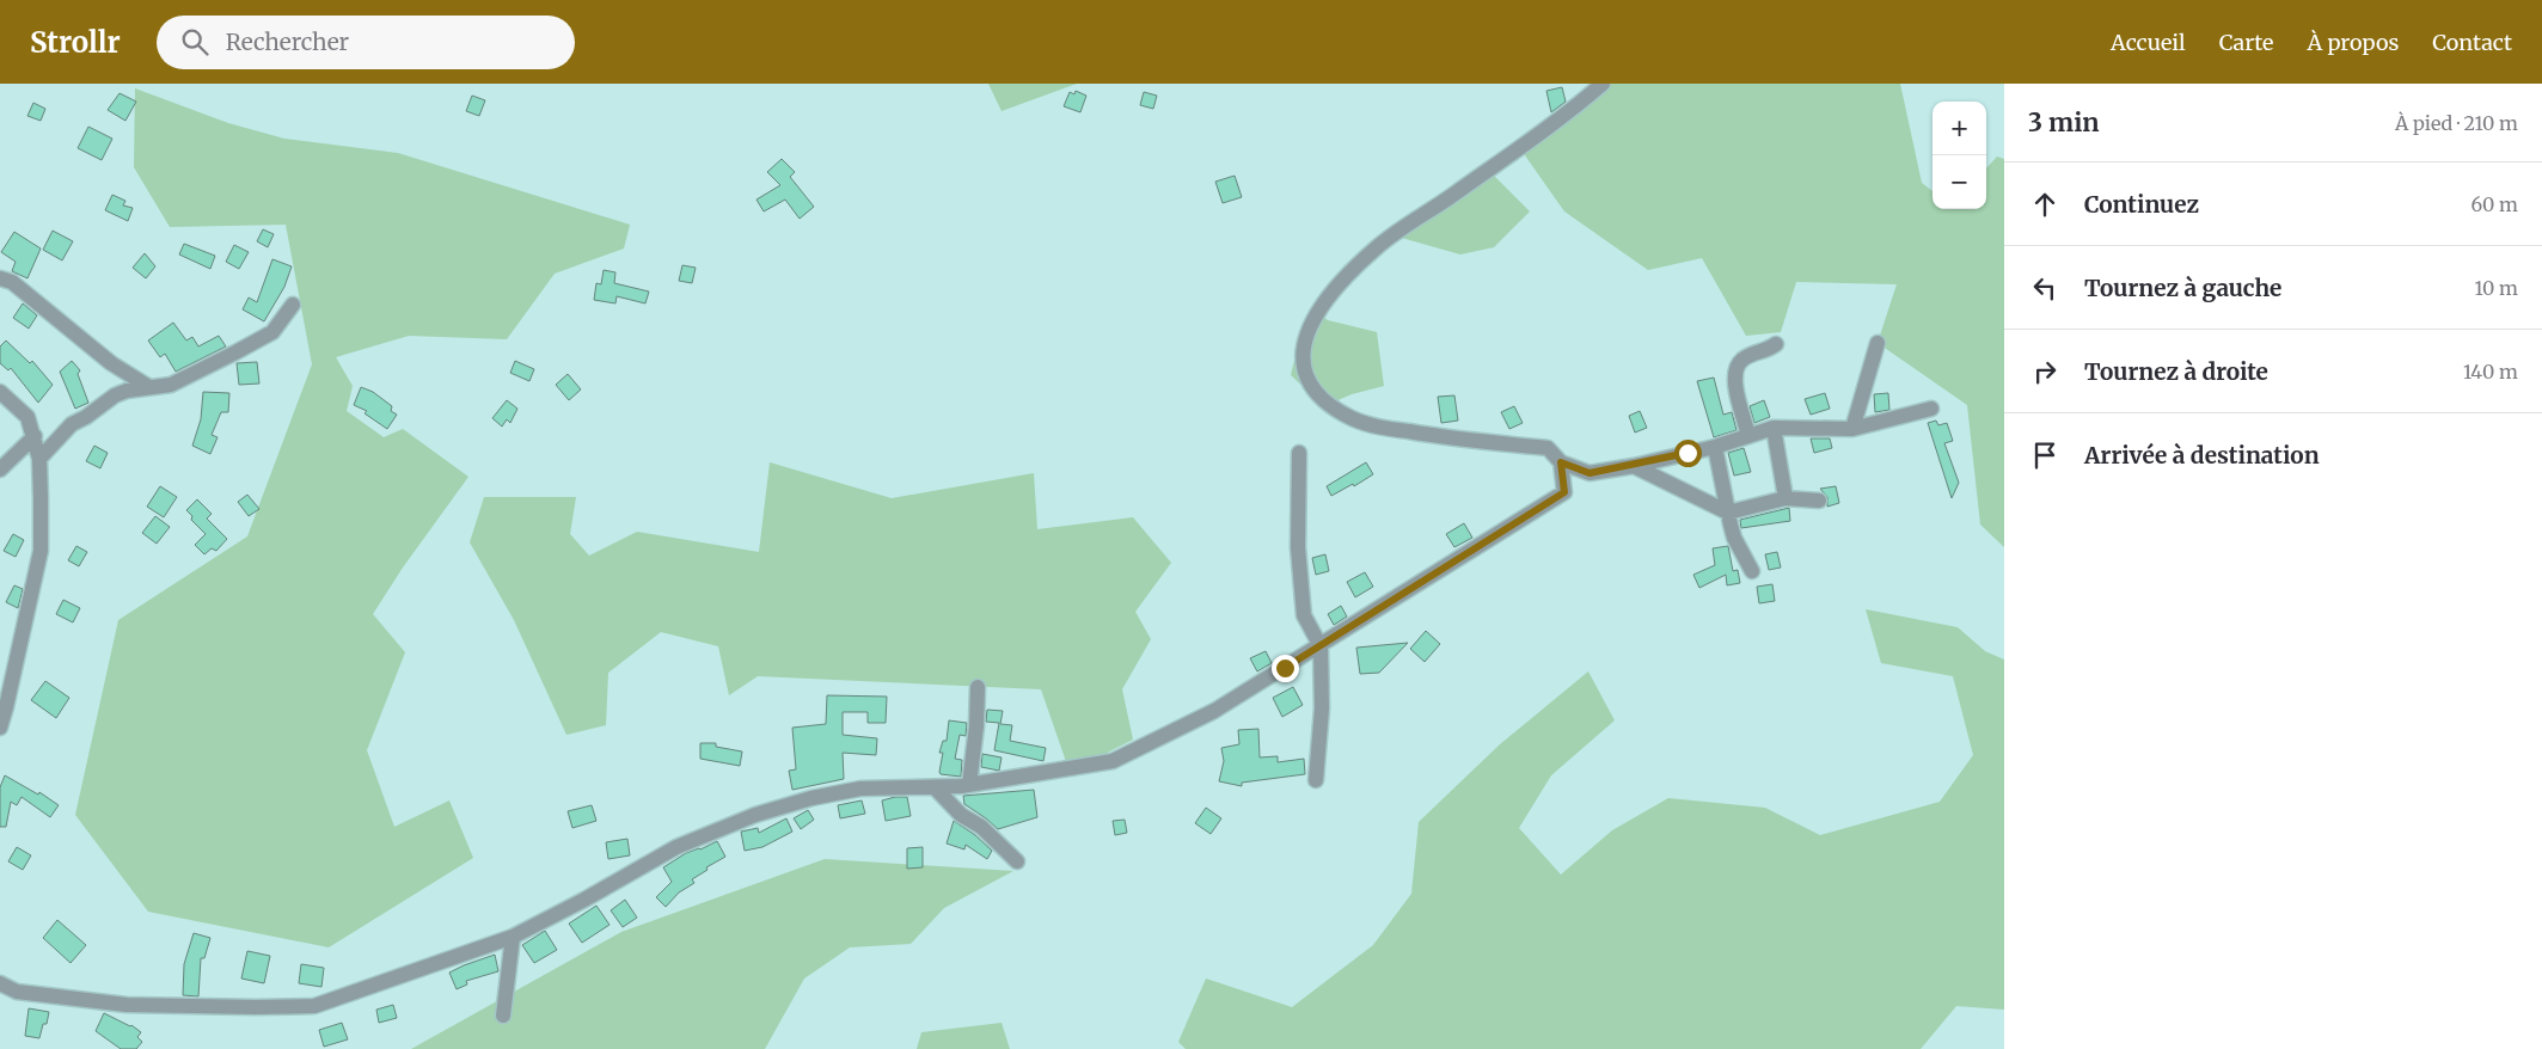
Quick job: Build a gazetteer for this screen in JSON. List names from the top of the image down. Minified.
{"page":{"header":"Strollr","search":"Rechercher","nav":["Accueil","Carte","À propos","Contact"],"heading":["3 min","À pied · 210 m"],"map_buttons":["+","−"],"list":[["Continuez","60 m"],["Tournez à gauche","10 m"],["Tournez à droite","140 m"],"Arrivée à destination"]}}
